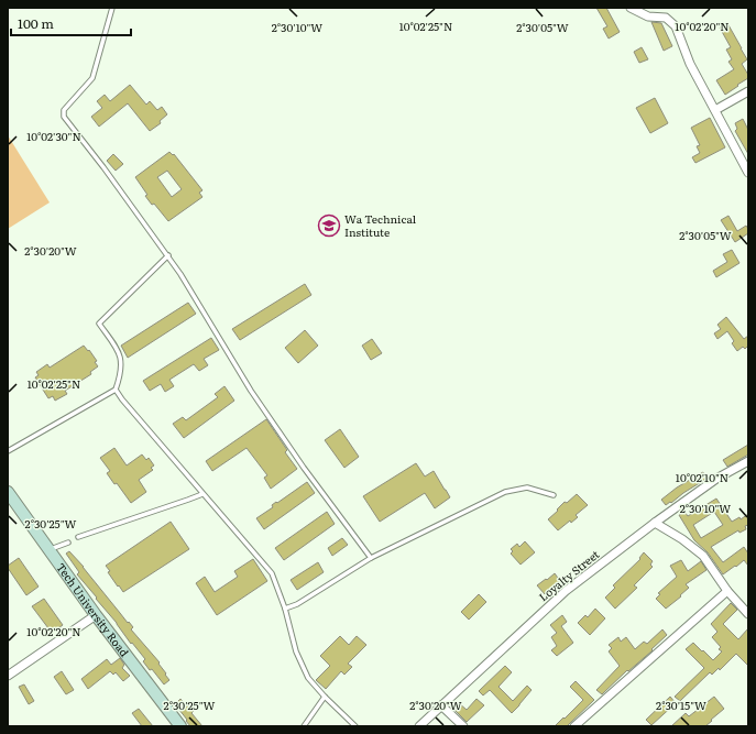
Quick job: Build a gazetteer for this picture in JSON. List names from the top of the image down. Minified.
{"streets":{"street":["Loyalty Street","Tech University Road"]},"places":{"school or university":["Wa Technical Institute"]},"scale_bar":"100 m","coordinates":["10°02'25\"N","10°02'20\"N","2°30'10\"W","2°30'05\"W","10°02'30\"N","2°30'20\"W","10°02'10\"N","2°30'25\"W","2°30'15\"W"]}
